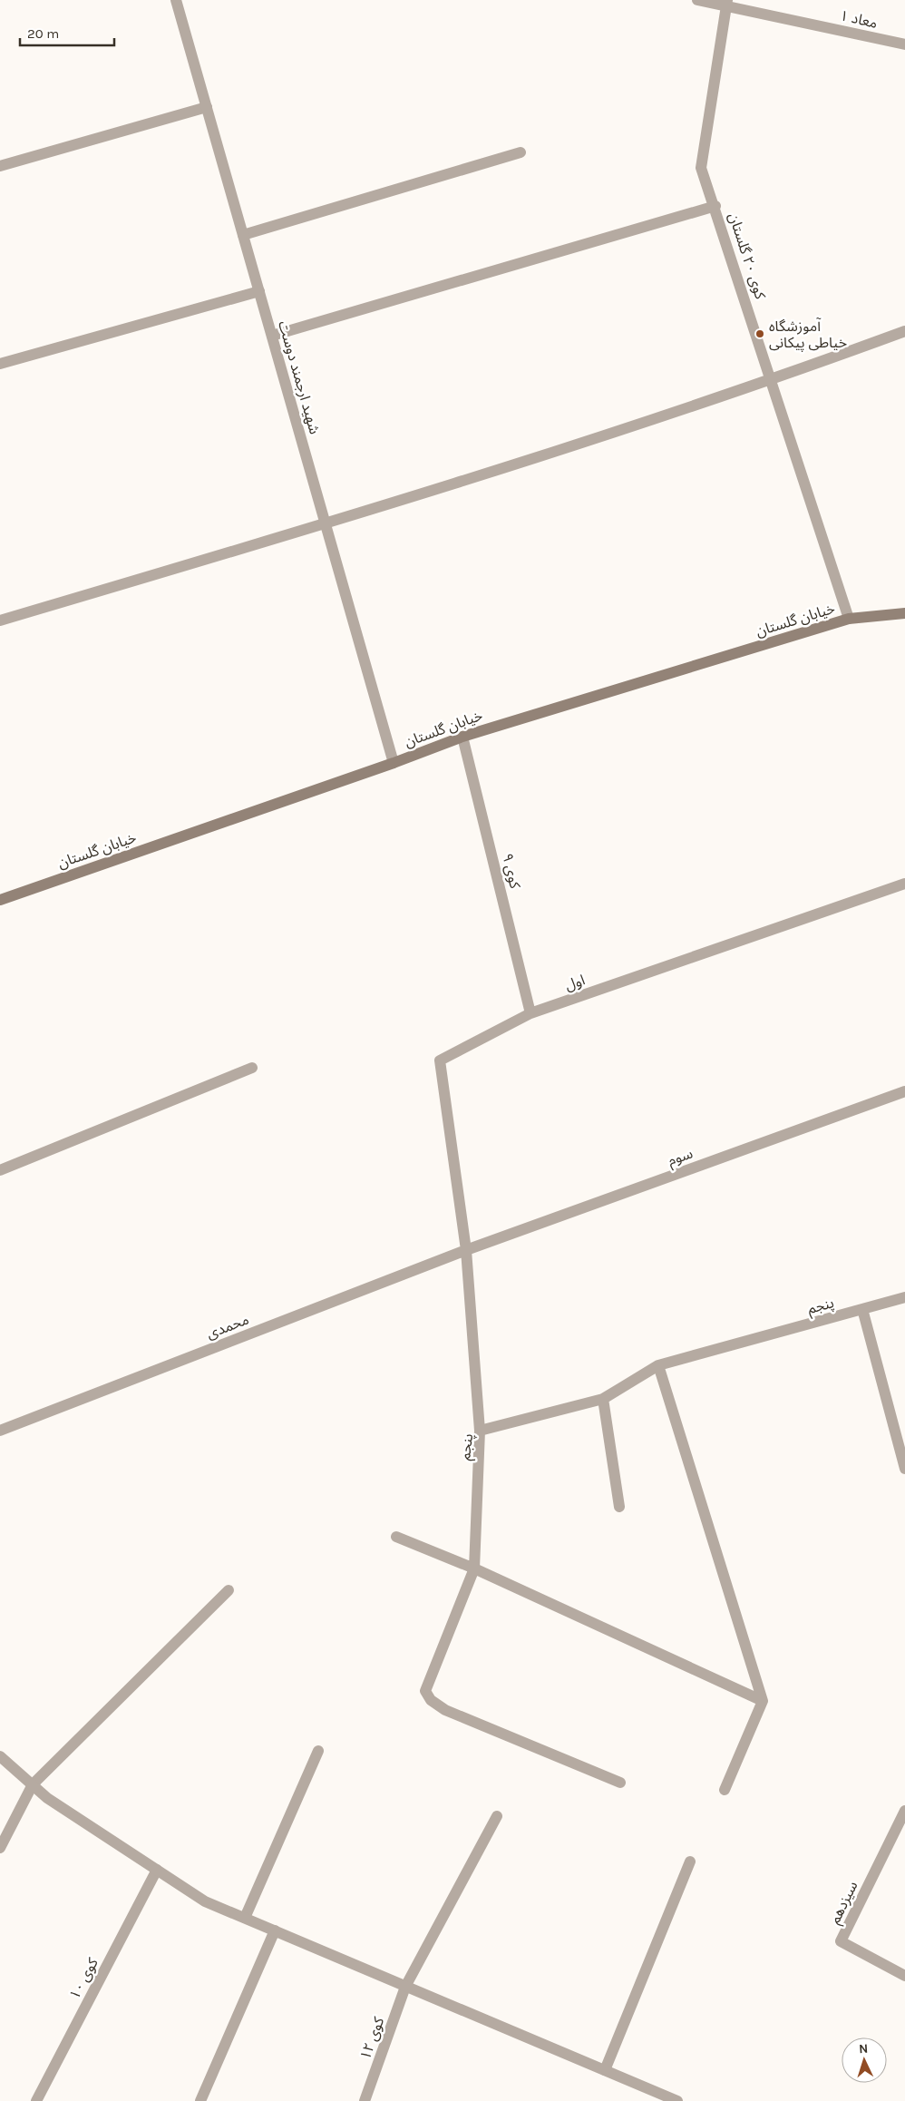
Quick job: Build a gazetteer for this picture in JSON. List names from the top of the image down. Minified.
{"streets":{"main road":["خیابان گلستان"],"street":["معاد ۱","کوی ۲۰ گلستان","شهید ارجمند دوست","کوی ۹","اول","سوم","پنجم","محمدی","سیزدهم","کوی ۱۰","کوی ۱۲"]},"crossings":[["معاد ۱","کوی ۲۰ گلستان"],["کوی ۲۰ گلستان","خیابان گلستان"],["شهید ارجمند دوست","خیابان گلستان"],["خیابان گلستان","کوی ۹"],["کوی ۹","اول"],["اول","سوم"],["اول","محمدی"],["سوم","محمدی"]],"places":["آموزشگاه خیاطی پیکانی"],"scale_bar":"20 m","north":"top"}
